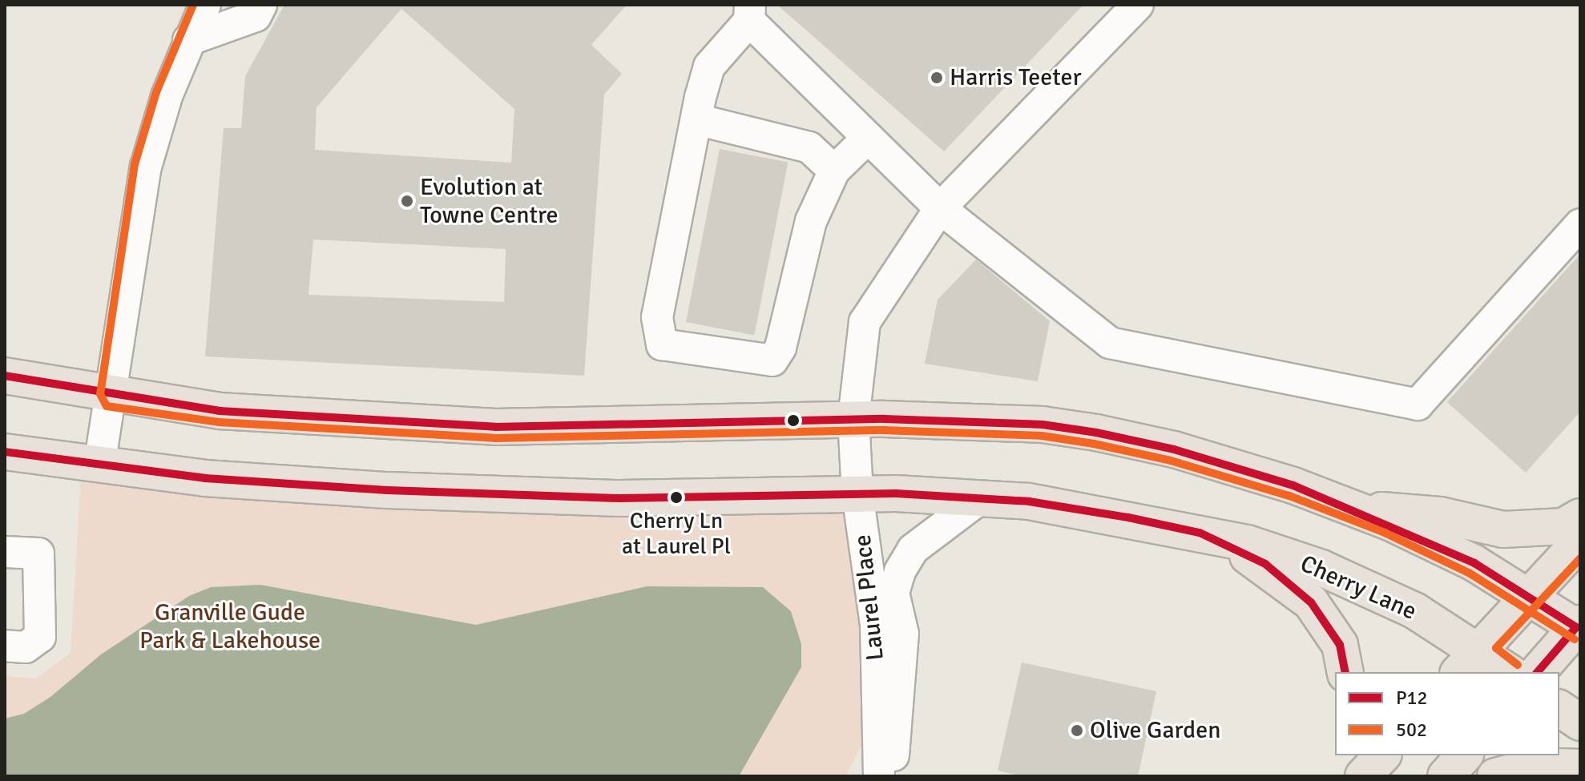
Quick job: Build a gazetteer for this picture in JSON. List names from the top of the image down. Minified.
{"streets":{"main road":["Cherry Lane"],"street":["Laurel Place"]},"crossings":[["Cherry Lane","Laurel Place"]],"parks":["Granville Gude Park & Lakehouse"],"places":["Harris Teeter","Evolution at Towne Centre","Cherry Ln at Laurel Pl","Olive Garden"],"lines":["transit line 502","transit line P12"],"legend":["P12","502"]}
